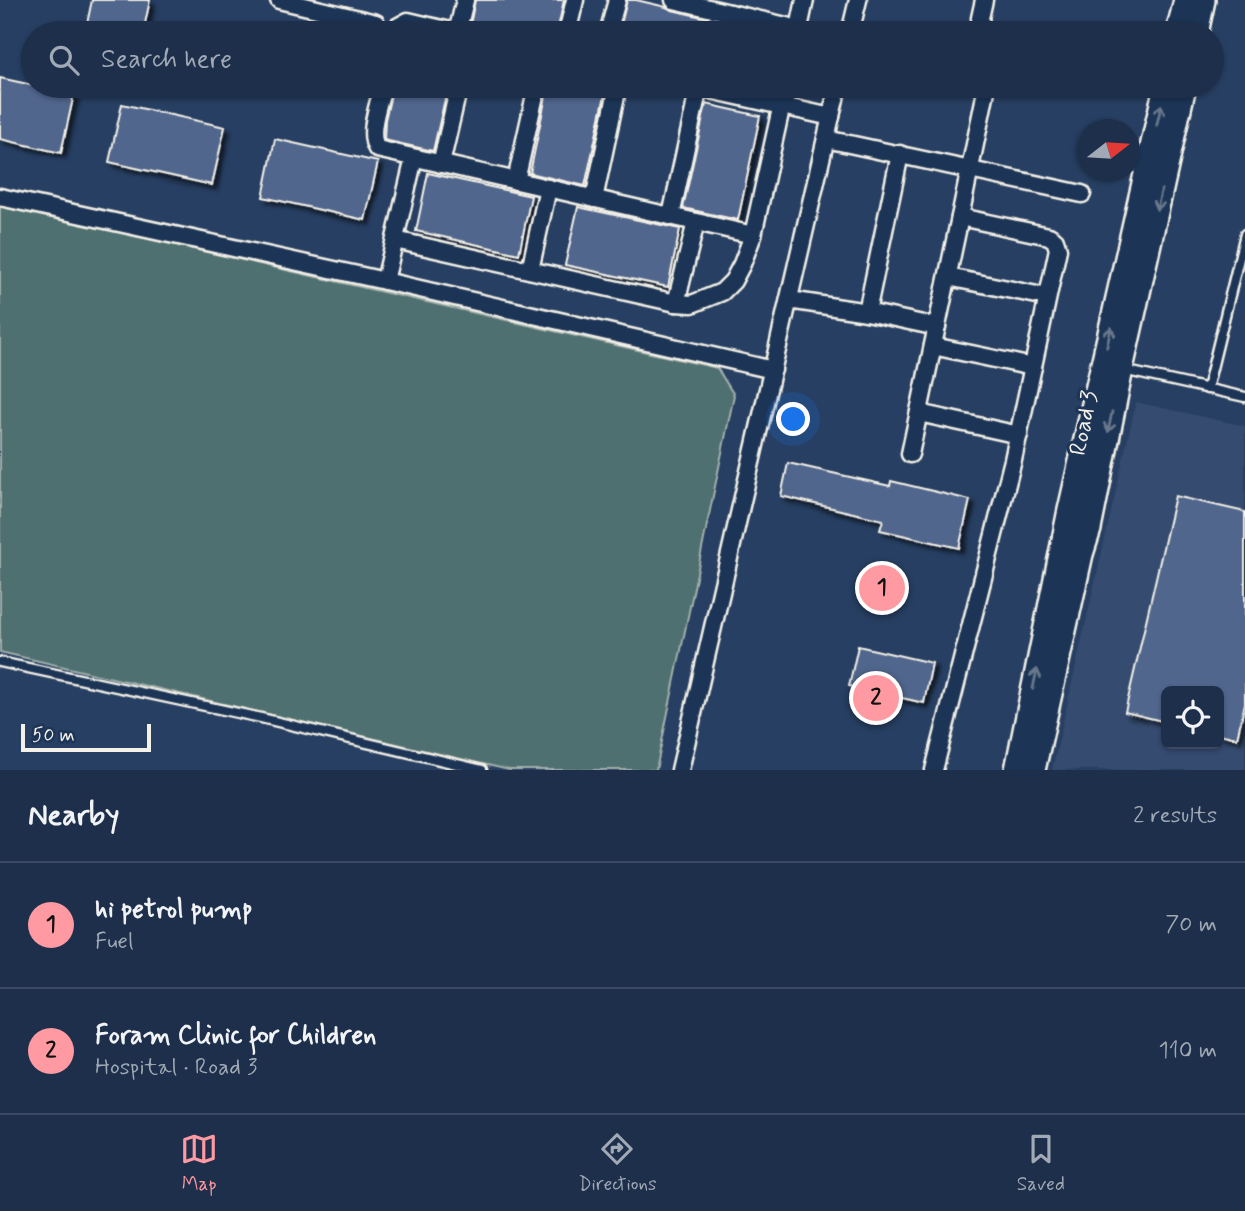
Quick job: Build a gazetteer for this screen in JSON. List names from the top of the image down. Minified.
{"streets":{"street":["Road 3"]},"scale_bar":"50 m","north":"right","page":{"search":"Search here","pins":["1","2"],"scale":"50 m","heading":["Nearby","2 results"],"list":[{"mark":"1","name":"hi petrol pump","note":"Fuel","value":"70 m"},{"mark":"2","name":"Foram Clinic for Children","note":"Hospital · Road 3","value":"110 m"}],"nav":["Map","Directions","Saved"]}}
